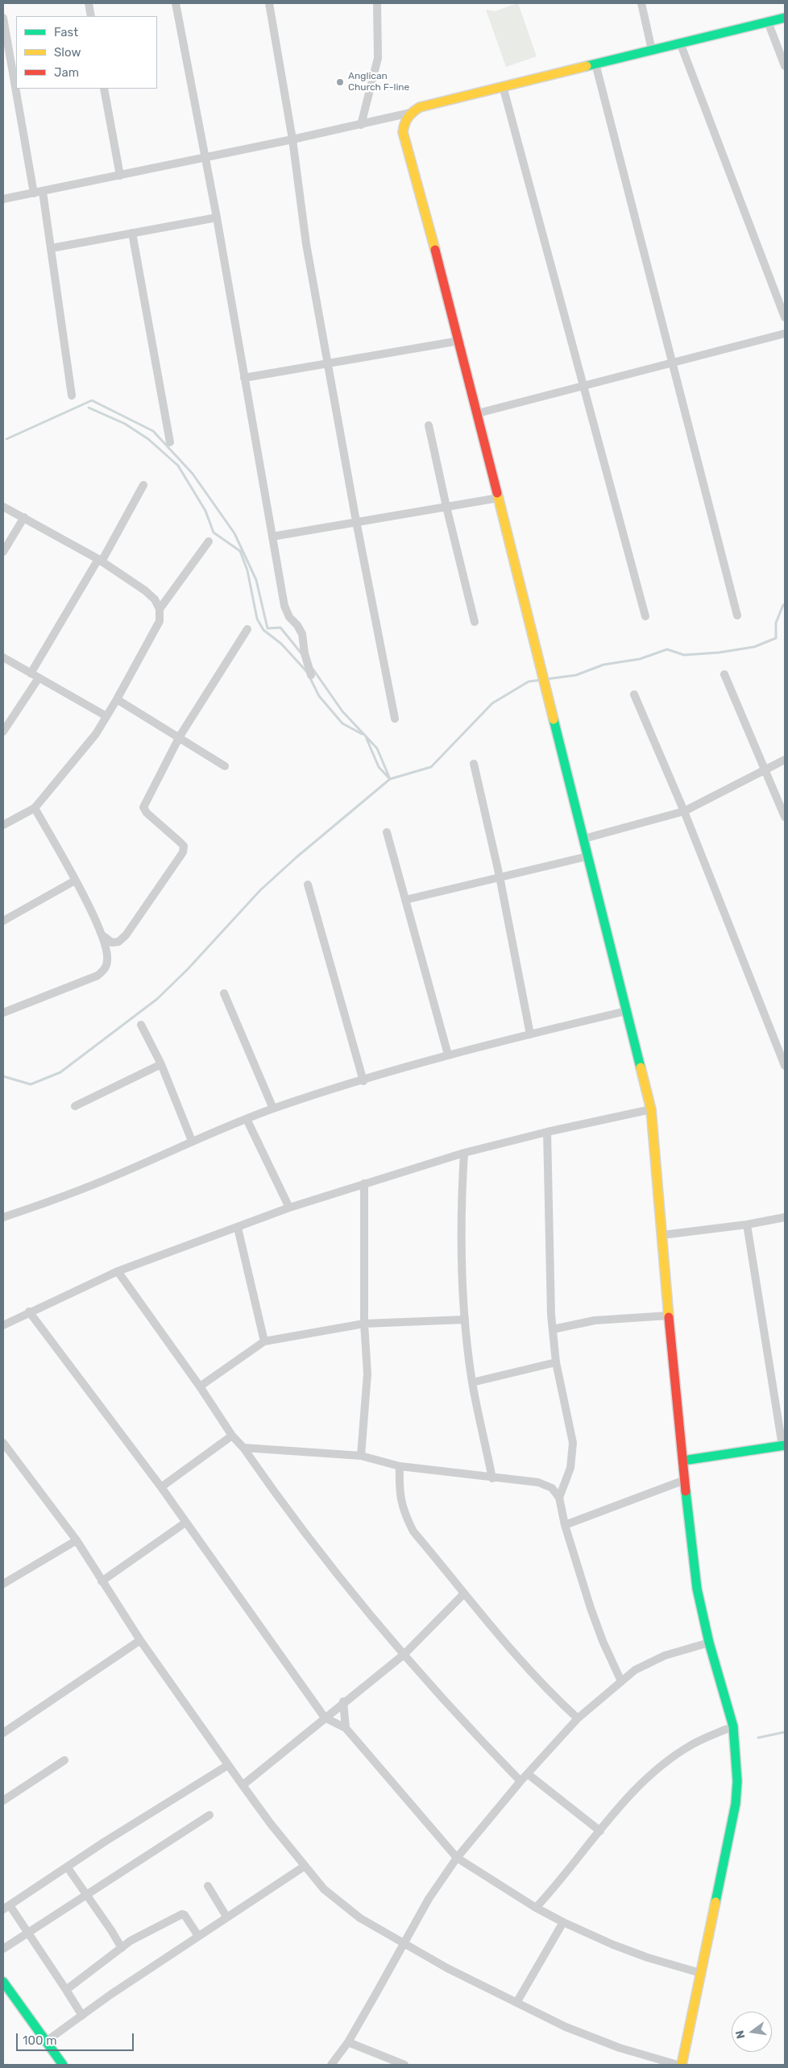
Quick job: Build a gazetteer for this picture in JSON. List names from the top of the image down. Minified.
{"places":["Anglican Church F-line"],"legend":["Fast","Slow","Jam"],"scale_bar":"100 m","north":"left"}
